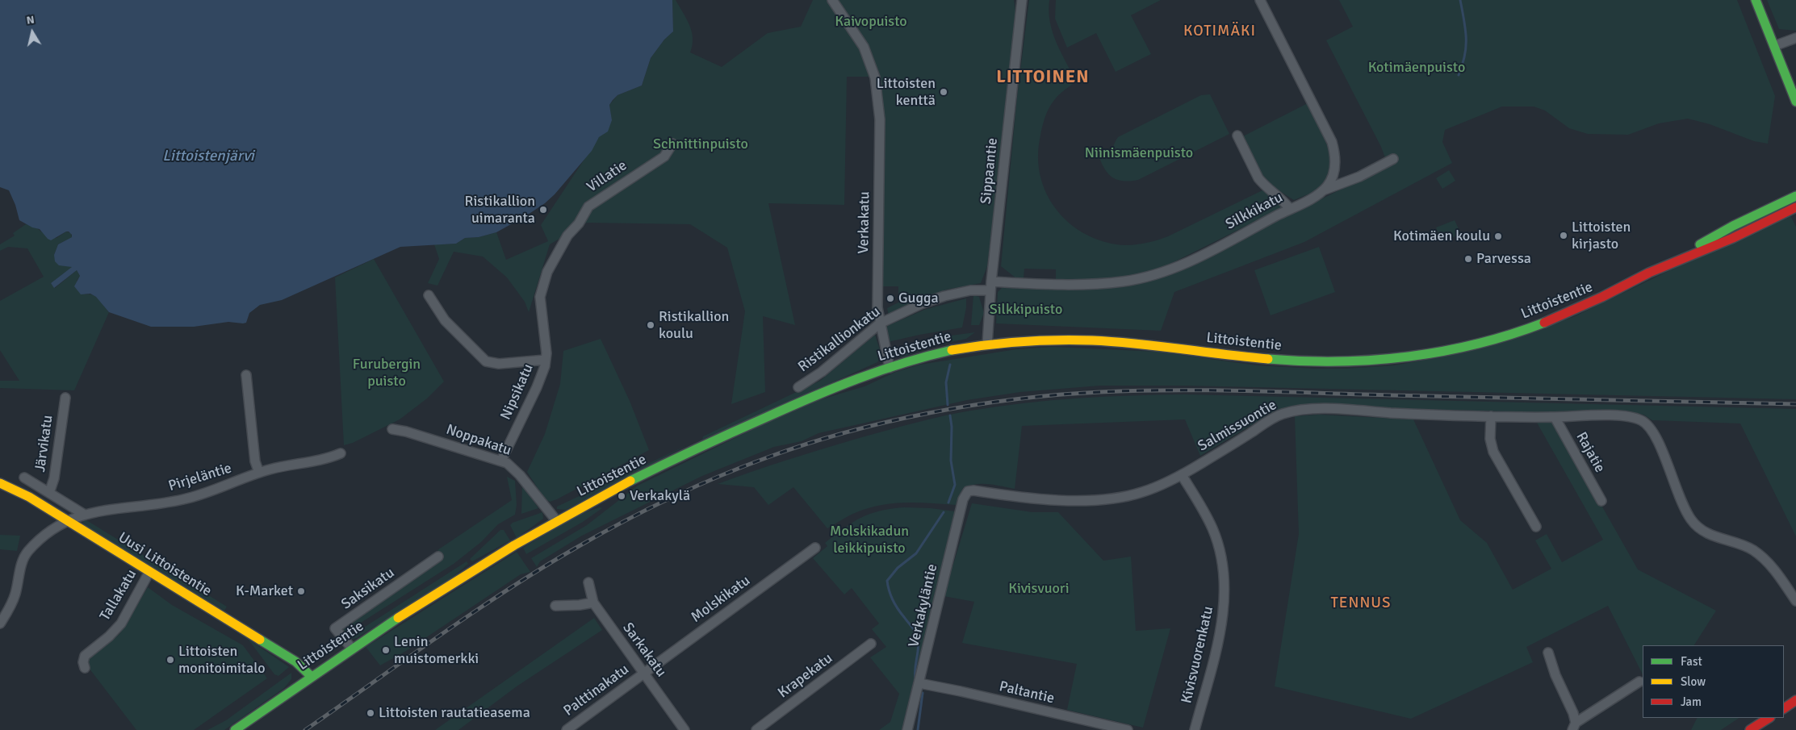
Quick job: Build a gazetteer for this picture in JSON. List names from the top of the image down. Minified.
{"streets":{"street":["Sippaantie","Villatie","Silkkikatu","Verkakatu","Littoistentie","Ristikallionkatu","Nipsikatu","Salmissuontie","Noppakatu","Järvikatu","Rajatie","Pirjeläntie","Uusi Littoistentie","Saksikatu","Tallakatu","Molskikatu","Verkakyläntie","Sarkakatu","Kivisvuorenkatu","Krapekatu","Palttinakatu","Paltantie"]},"crossings":[["Sippaantie","Silkkikatu"],["Sippaantie","Littoistentie"],["Sippaantie","Ristikallionkatu"],["Villatie","Nipsikatu"],["Silkkikatu","Ristikallionkatu"],["Verkakatu","Littoistentie"],["Verkakatu","Ristikallionkatu"],["Littoistentie","Noppakatu"],["Littoistentie","Uusi Littoistentie"],["Littoistentie","Saksikatu"],["Nipsikatu","Noppakatu"],["Salmissuontie","Rajatie"],["Salmissuontie","Verkakyläntie"],["Salmissuontie","Kivisvuorenkatu"],["Pirjeläntie","Uusi Littoistentie"],["Uusi Littoistentie","Tallakatu"],["Molskikatu","Sarkakatu"],["Molskikatu","Palttinakatu"],["Verkakyläntie","Paltantie"],["Sarkakatu","Palttinakatu"]],"districts":["KOTIMÄKI","LITTOINEN","TENNUS"],"water":["Littoistenjärvi"],"parks":["Kaivopuisto","Kotimäenpuisto","Schnittinpuisto","Niinismäenpuisto","Silkkipuisto","Furubergin puisto","Molskikadun leikkipuisto","Kivisvuori"],"places":["Littoisten kenttä","Ristikallion uimaranta","Littoisten kirjasto","Kotimäen koulu","Parvessa","Gugga","Ristikallion koulu","Verkakylä","K-Market","Lenin muistomerkki","Littoisten monitoimitalo","Littoisten rautatieasema"],"legend":["Fast","Slow","Jam"],"north":"top"}
